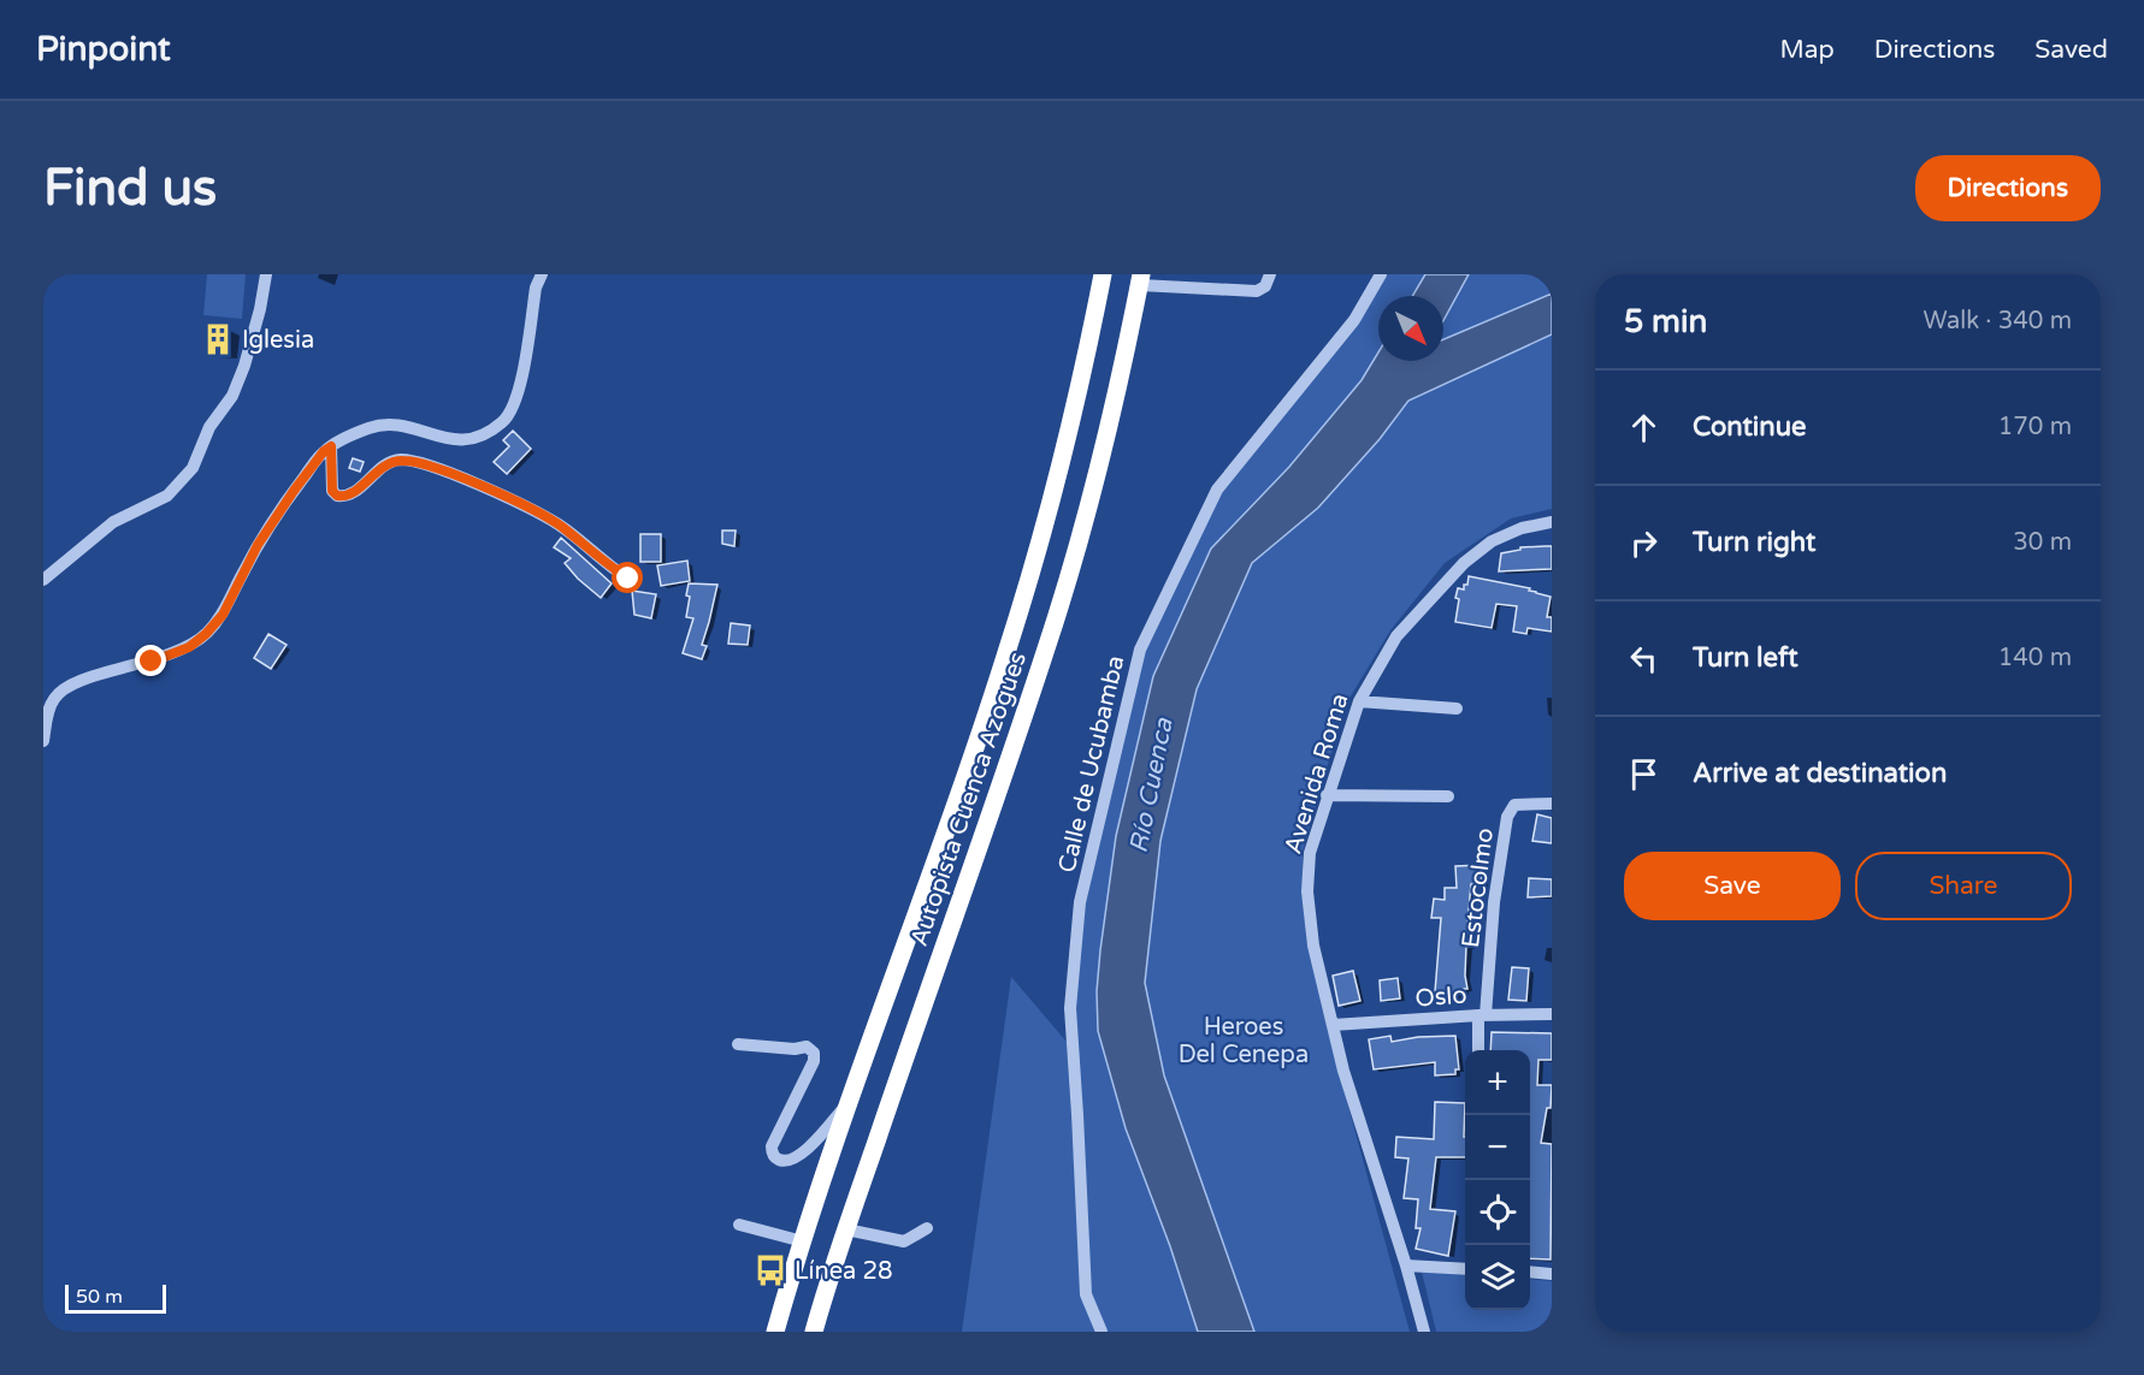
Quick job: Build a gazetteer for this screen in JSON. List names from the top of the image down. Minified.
{"streets":{"highway":["Autopista Cuenca Azogues"],"street":["Calle de Ucubamba","Avenida Roma","Estocolmo","Oslo"]},"crossings":[["Avenida Roma","Oslo"],["Estocolmo","Oslo"]],"water":["Río Cuenca"],"parks":["Heroes Del Cenepa"],"places":{"building":["Iglesia"],"bus stop":["Línea 28"]},"scale_bar":"50 m","north":"bottom right","page":{"header":"Pinpoint","nav":["Map","Directions","Saved"],"buttons":["Directions",["Save","Share"]],"title":"Find us","heading":["5 min","Walk · 340 m"],"list":[["Continue","170 m"],["Turn right","30 m"],["Turn left","140 m"],"Arrive at destination"],"map_buttons":["+","−"],"scale":"50 m"}}
